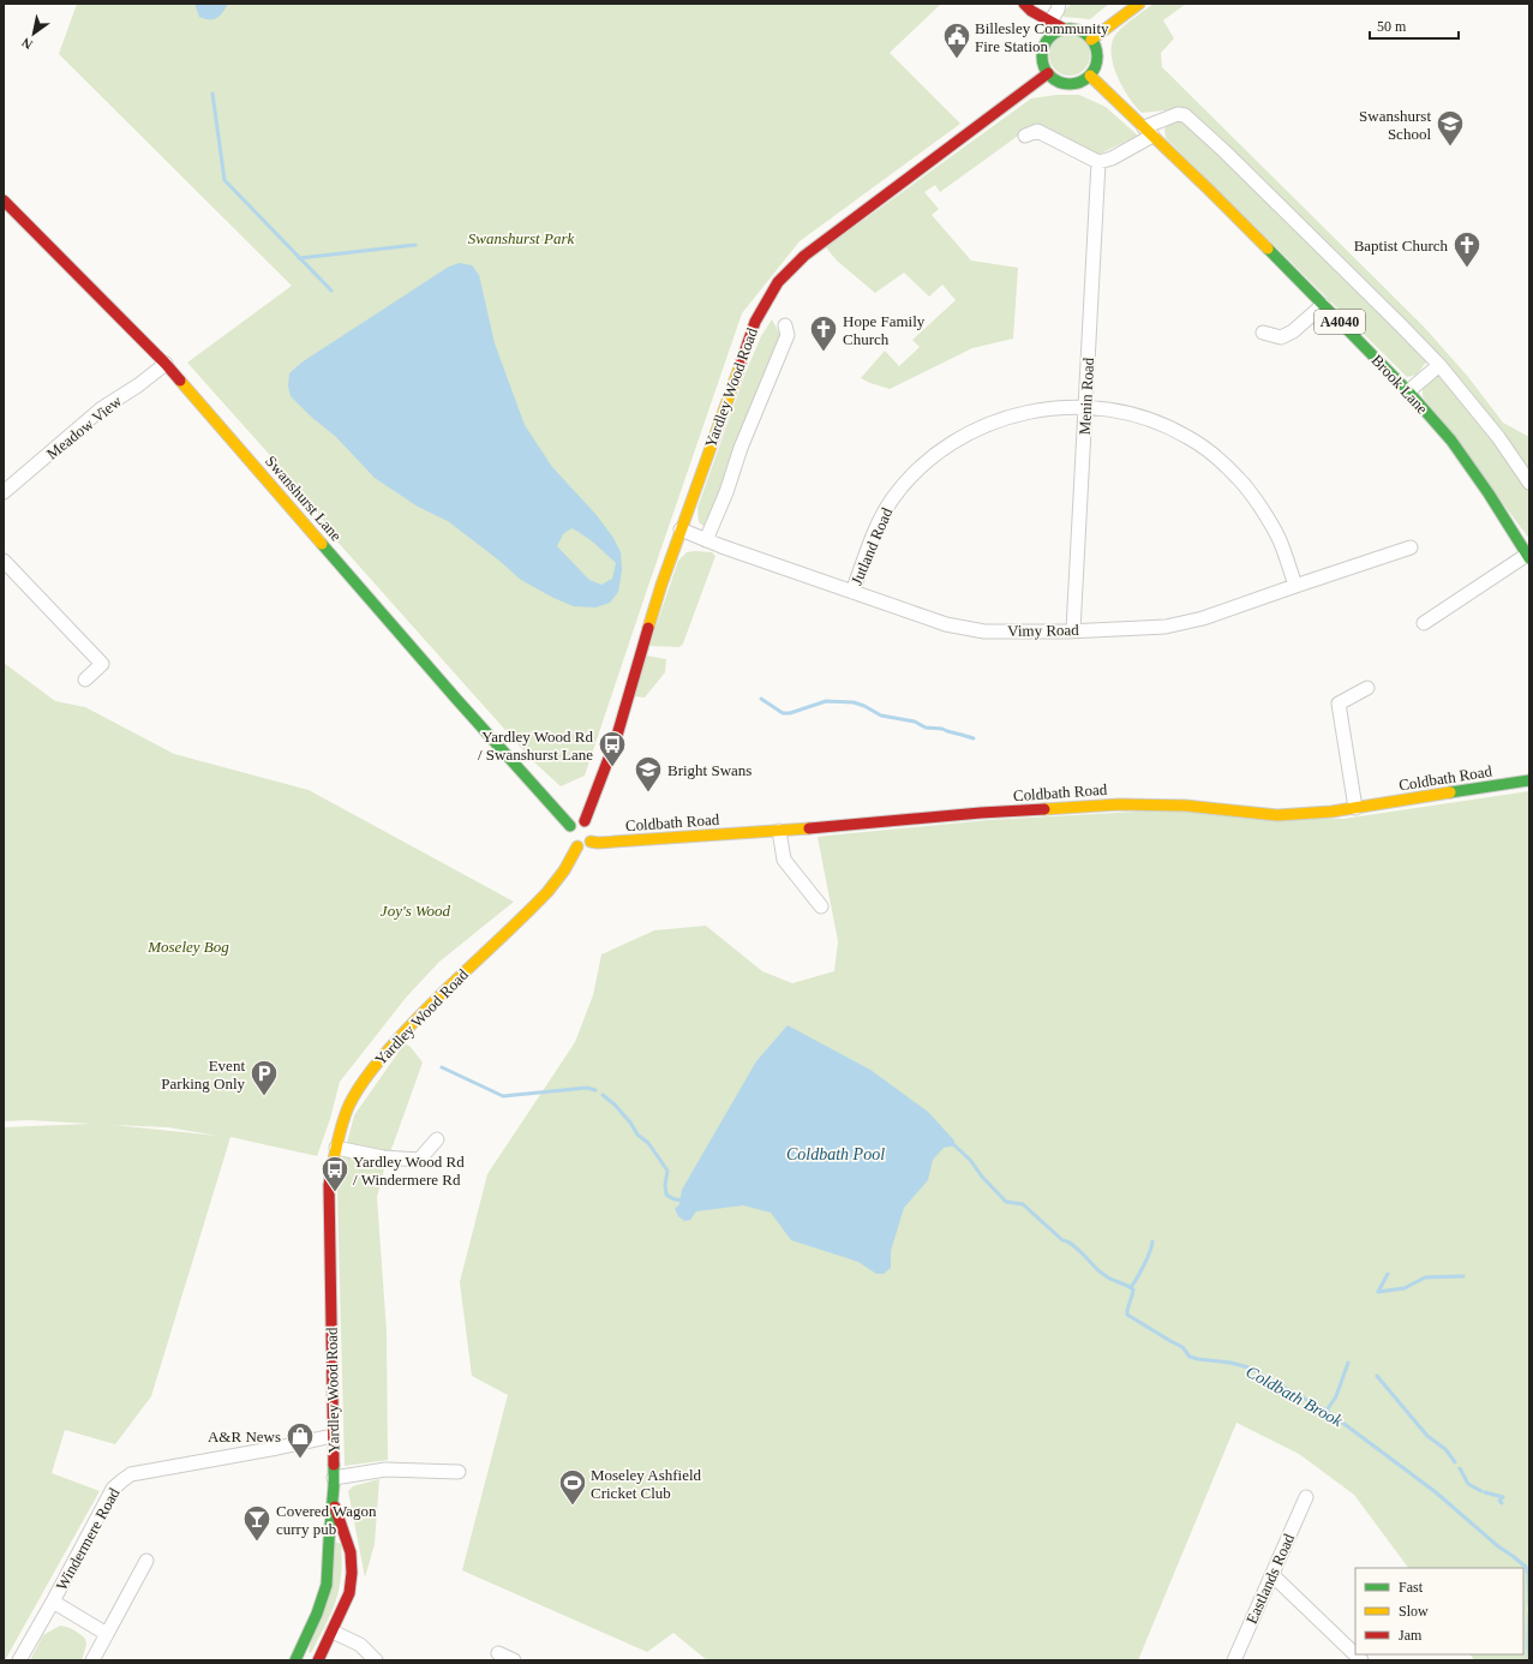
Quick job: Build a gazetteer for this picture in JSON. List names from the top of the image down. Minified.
{"streets":{"main road":["A4040","Brook Lane","Yardley Wood Road","Swanshurst Lane","Coldbath Road"],"street":["Menin Road","Meadow View","Jutland Road","Vimy Road","Windermere Road","Eastlands Road"]},"crossings":[["Brook Lane","Yardley Wood Road"],["Yardley Wood Road","Swanshurst Lane"],["Yardley Wood Road","Vimy Road"],["Yardley Wood Road","Coldbath Road"],["Yardley Wood Road","Windermere Road"],["Menin Road","Jutland Road"],["Menin Road","Vimy Road"],["Meadow View","Swanshurst Lane"],["Swanshurst Lane","Coldbath Road"],["Jutland Road","Vimy Road"]],"water":["Coldbath Pool","Coldbath Brook"],"parks":["Swanshurst Park","Joy's Wood","Moseley Bog"],"places":{"public building":["Billesley Community Fire Station"],"school or university":["Swanshurst School","Bright Swans"],"church":["Baptist Church","Hope Family Church"],"bus stop":["Yardley Wood Rd / Swanshurst Lane","Yardley Wood Rd / Windermere Rd"],"parking":["Event Parking Only"],"shop":["A&R News"],"sports":["Moseley Ashfield Cricket Club"],"bar":["Covered Wagon curry pub"]},"legend":["Fast","Slow","Jam"],"scale_bar":"50 m","north":"bottom left"}
